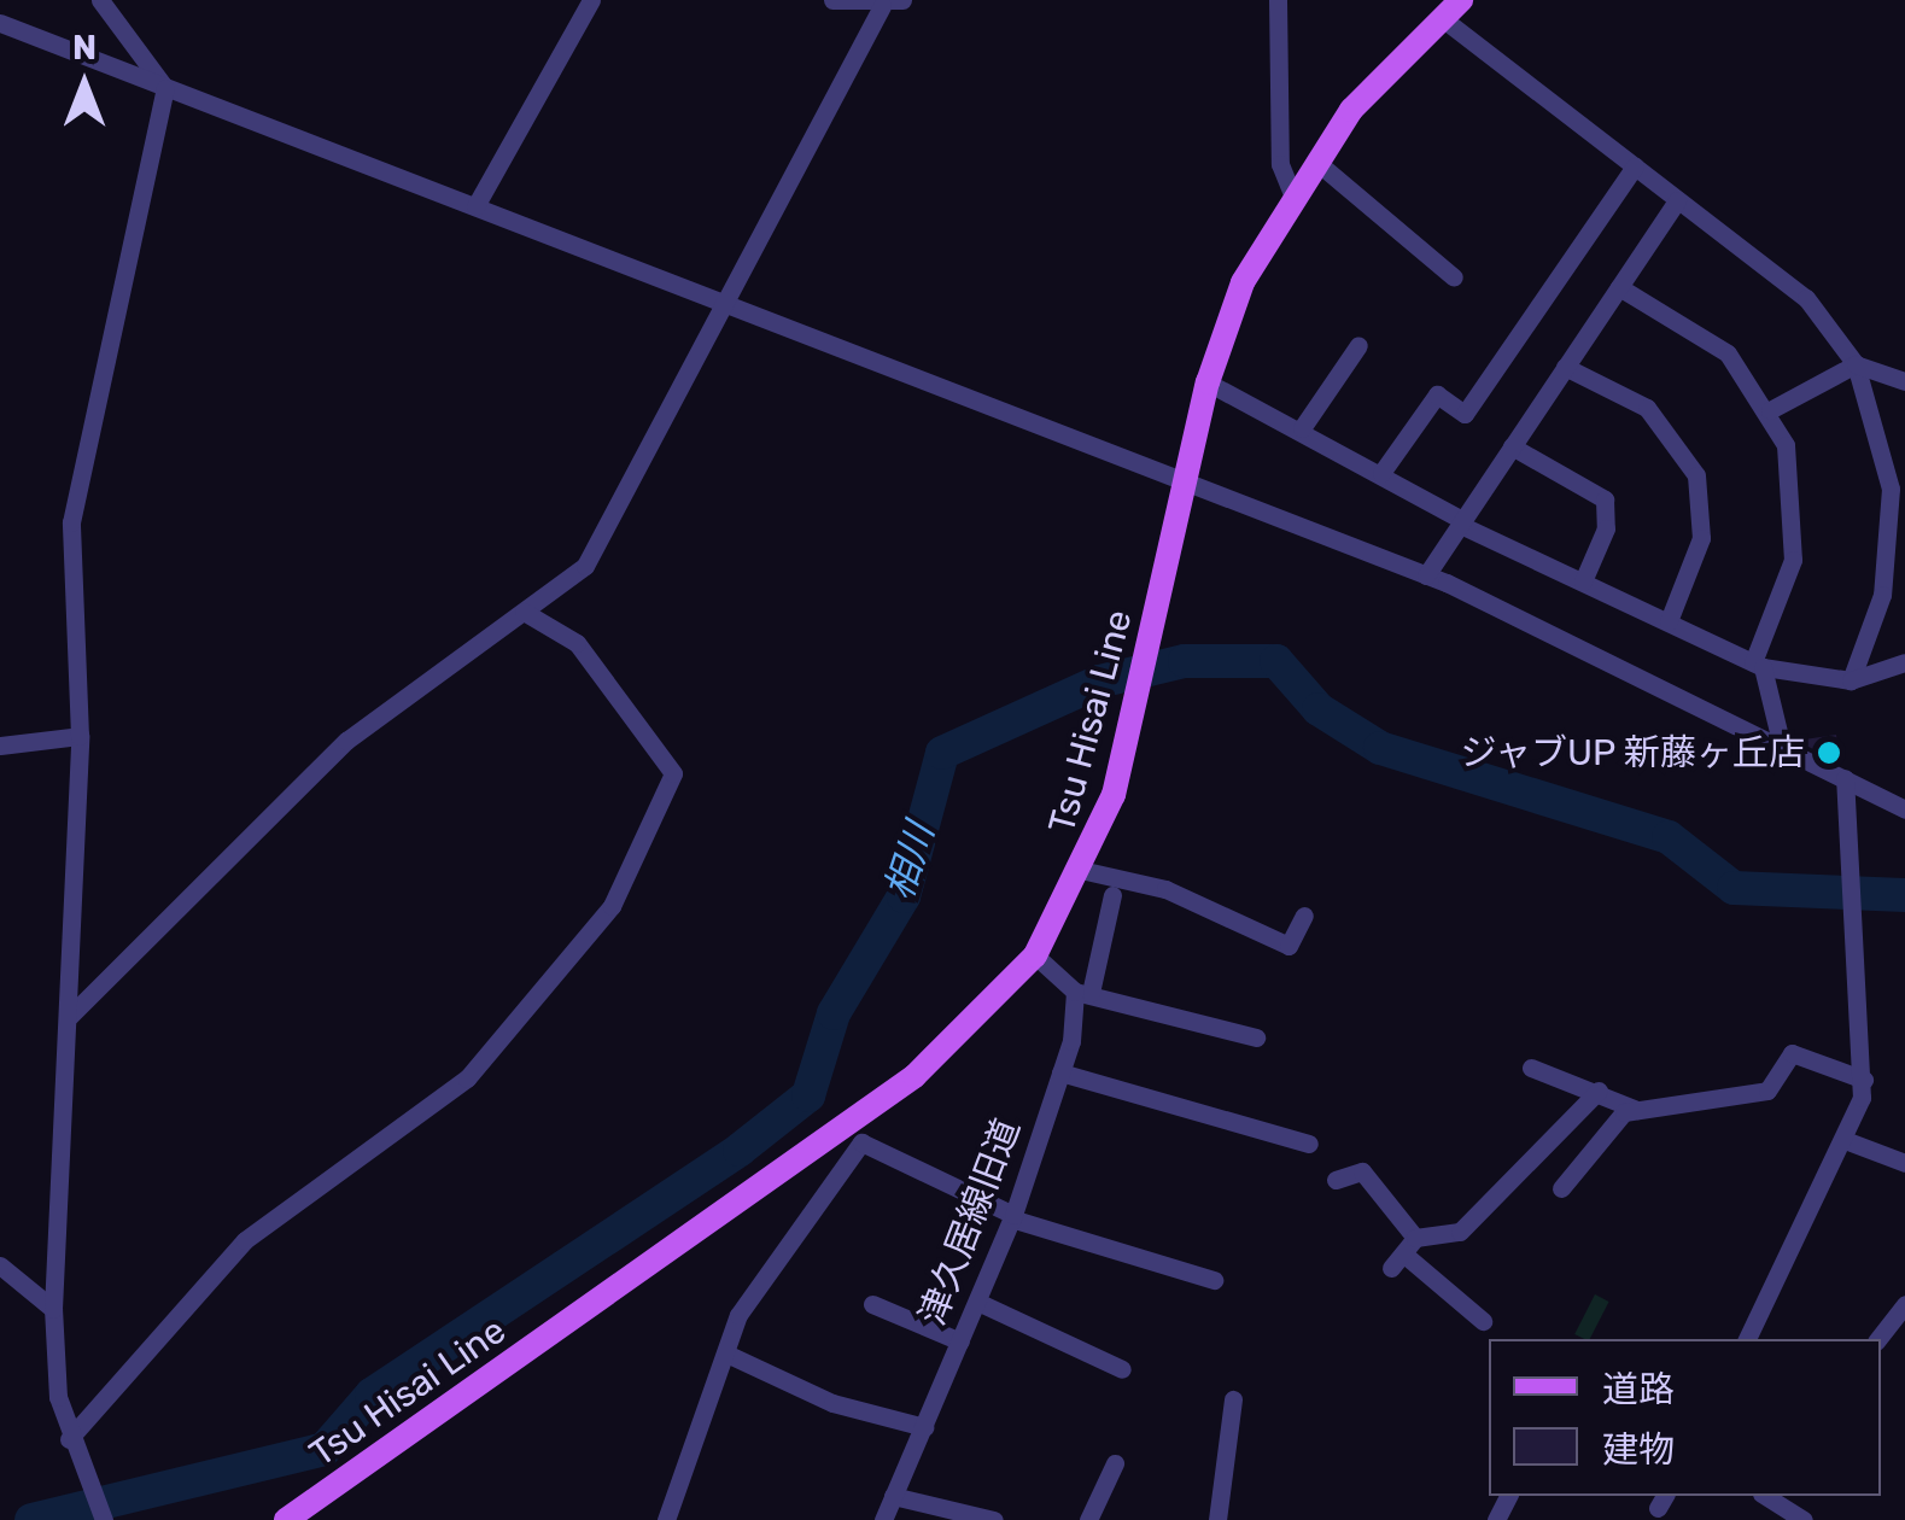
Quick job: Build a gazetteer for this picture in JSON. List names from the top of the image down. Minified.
{"streets":{"main road":["Tsu Hisai Line"],"street":["津久居線旧道"]},"water":["相川"],"places":["ジャブUP 新藤ヶ丘店"],"legend":["道路","建物"],"north":"top"}
